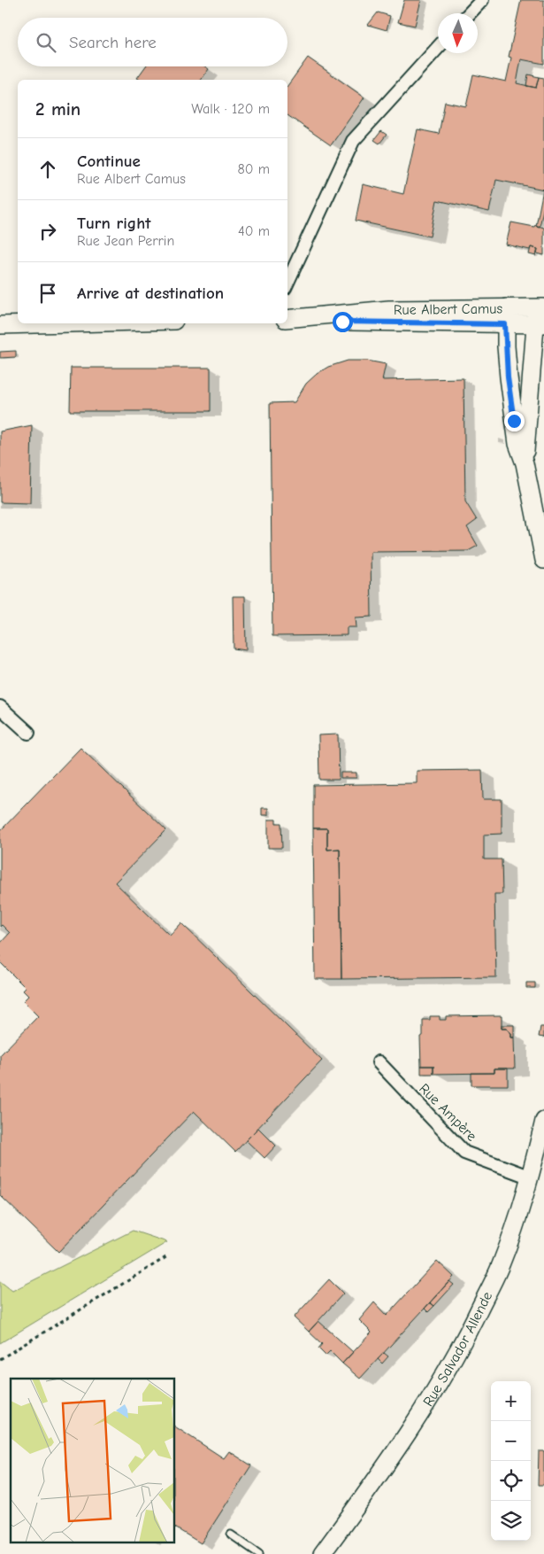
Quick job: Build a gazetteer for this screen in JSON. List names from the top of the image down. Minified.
{"streets":{"street":["Rue Albert Camus","Rue Ampère","Rue Salvador Allende"]},"crossings":[["Rue Ampère","Rue Salvador Allende"]],"north":"bottom","page":{"search":"Search here","heading":["2 min","Walk · 120 m"],"list":[["Continue","Rue Albert Camus","80 m"],["Turn right","Rue Jean Perrin","40 m"],"Arrive at destination"],"map_buttons":["+","−"]}}
